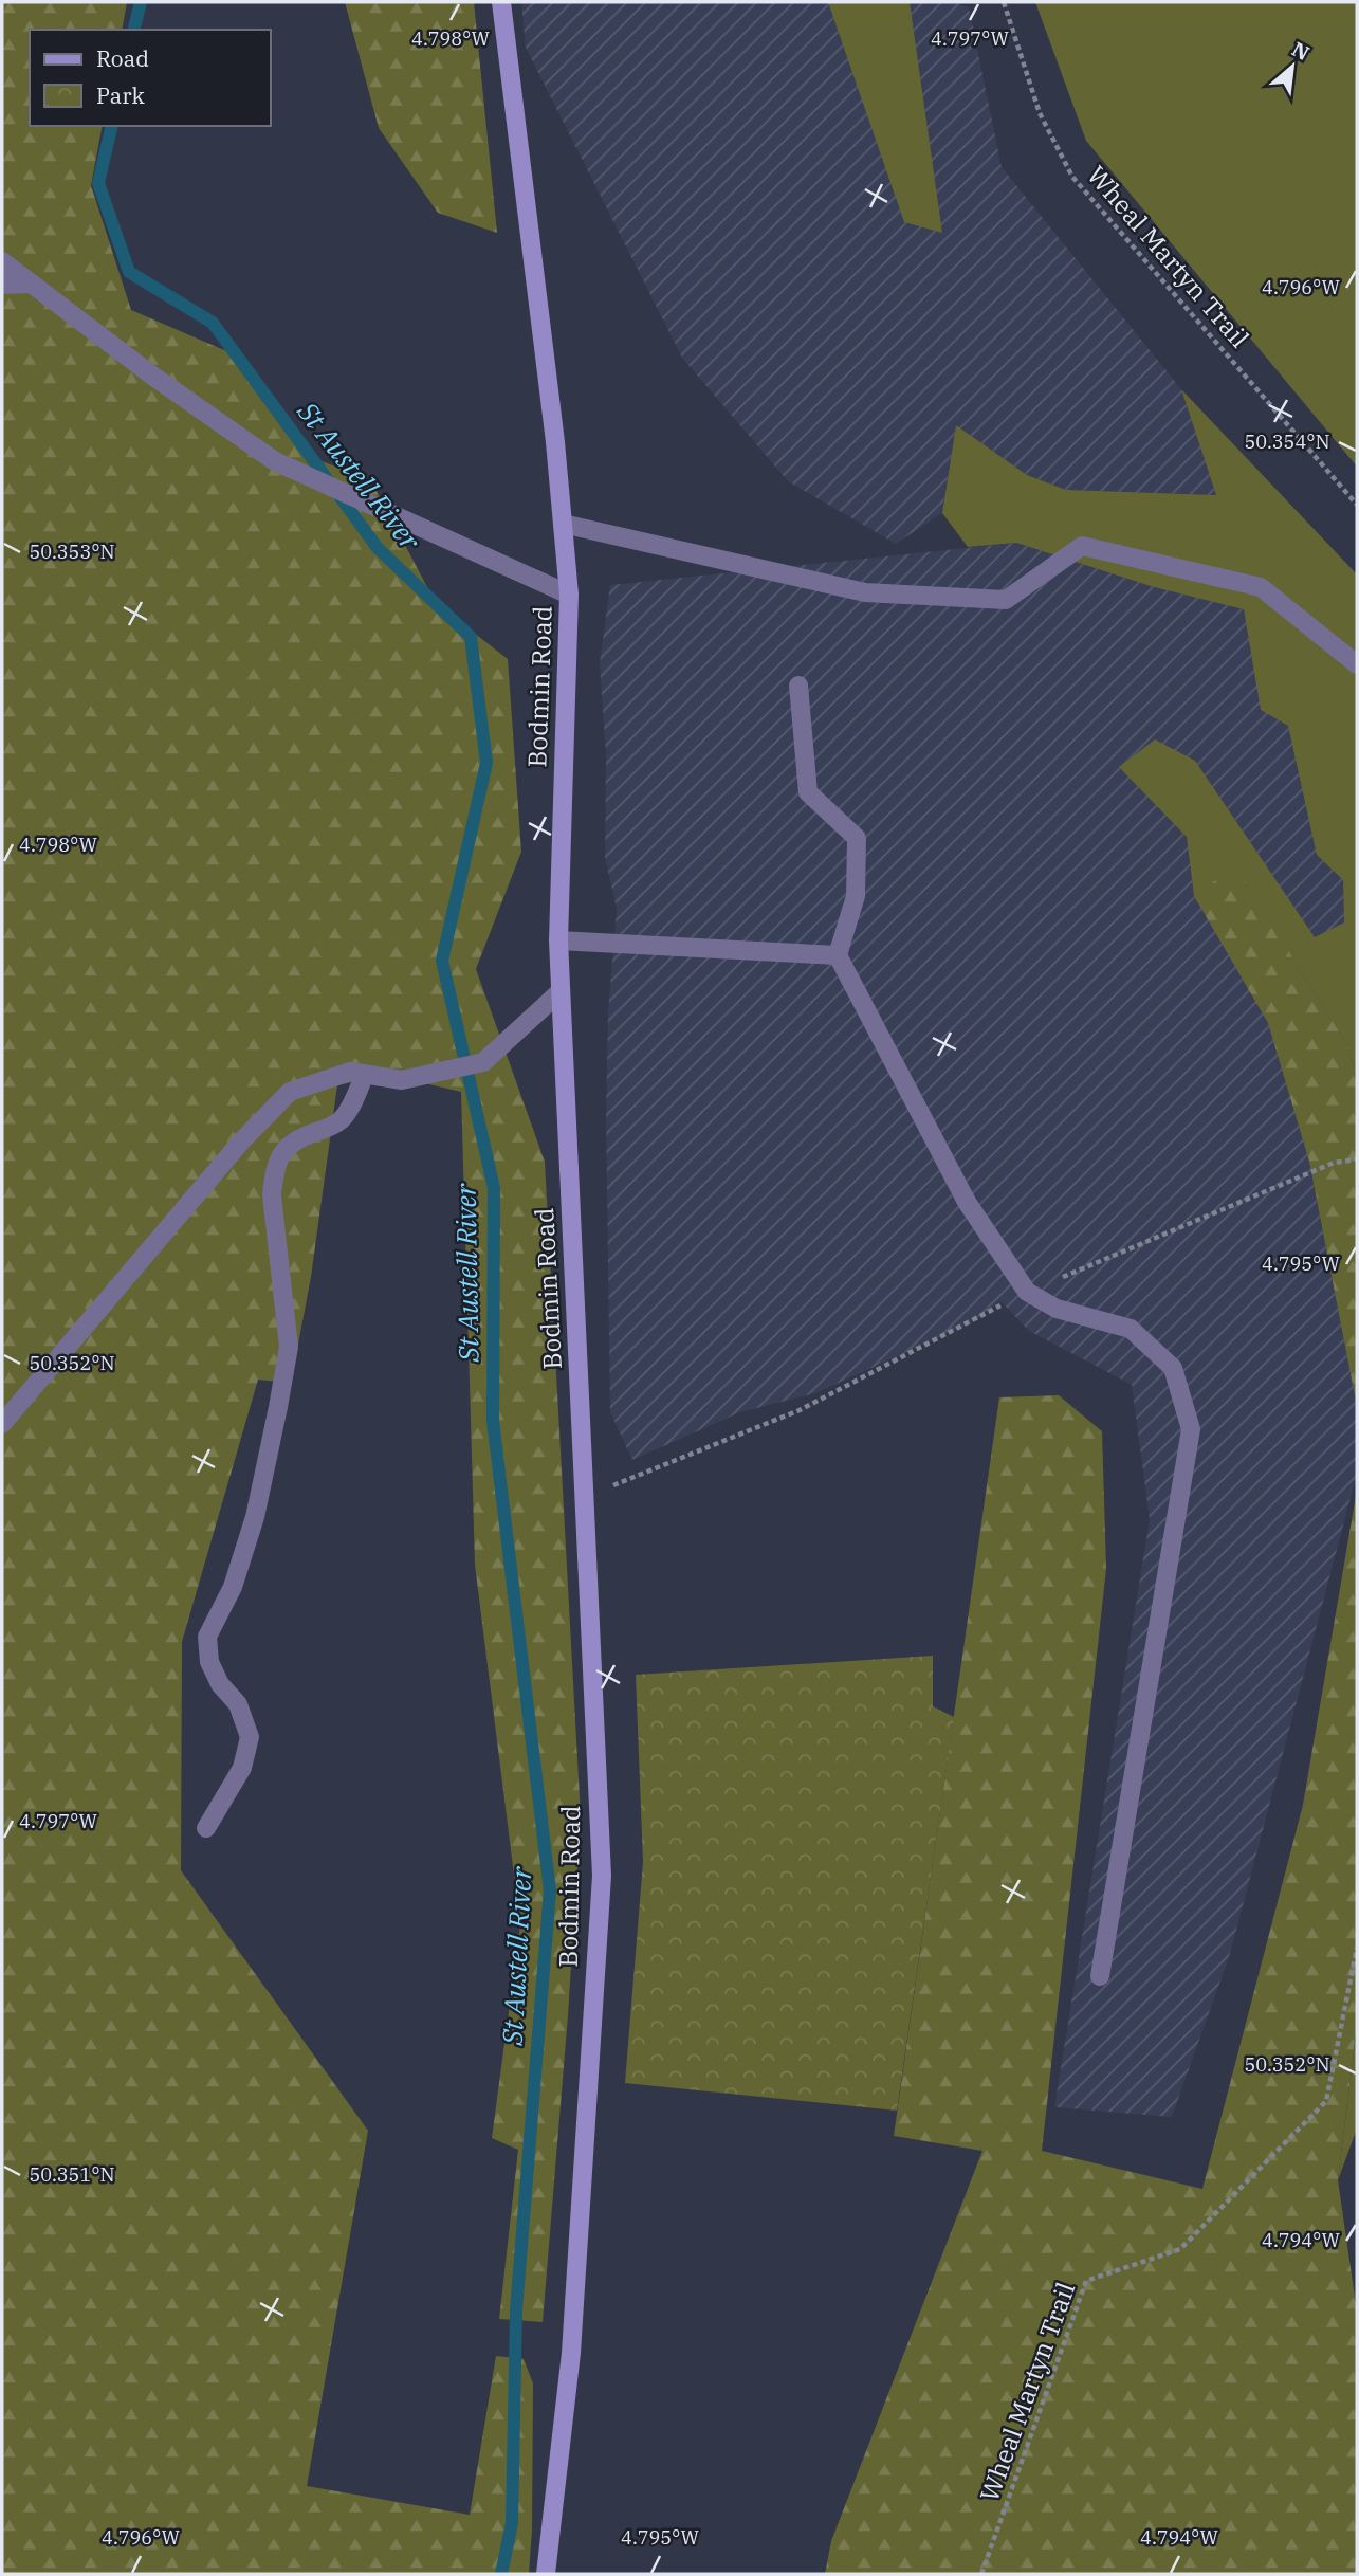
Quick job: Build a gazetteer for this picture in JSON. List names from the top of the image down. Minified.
{"streets":{"main road":["Bodmin Road"],"path":["Wheal Martyn Trail"]},"water":["St Austell River"],"legend":["Road","Park"],"north":"top right","coordinates":["4.798°W","4.797°W","4.796°W","50.354°N","50.353°N","4.795°W","50.352°N","50.351°N","4.794°W"]}
